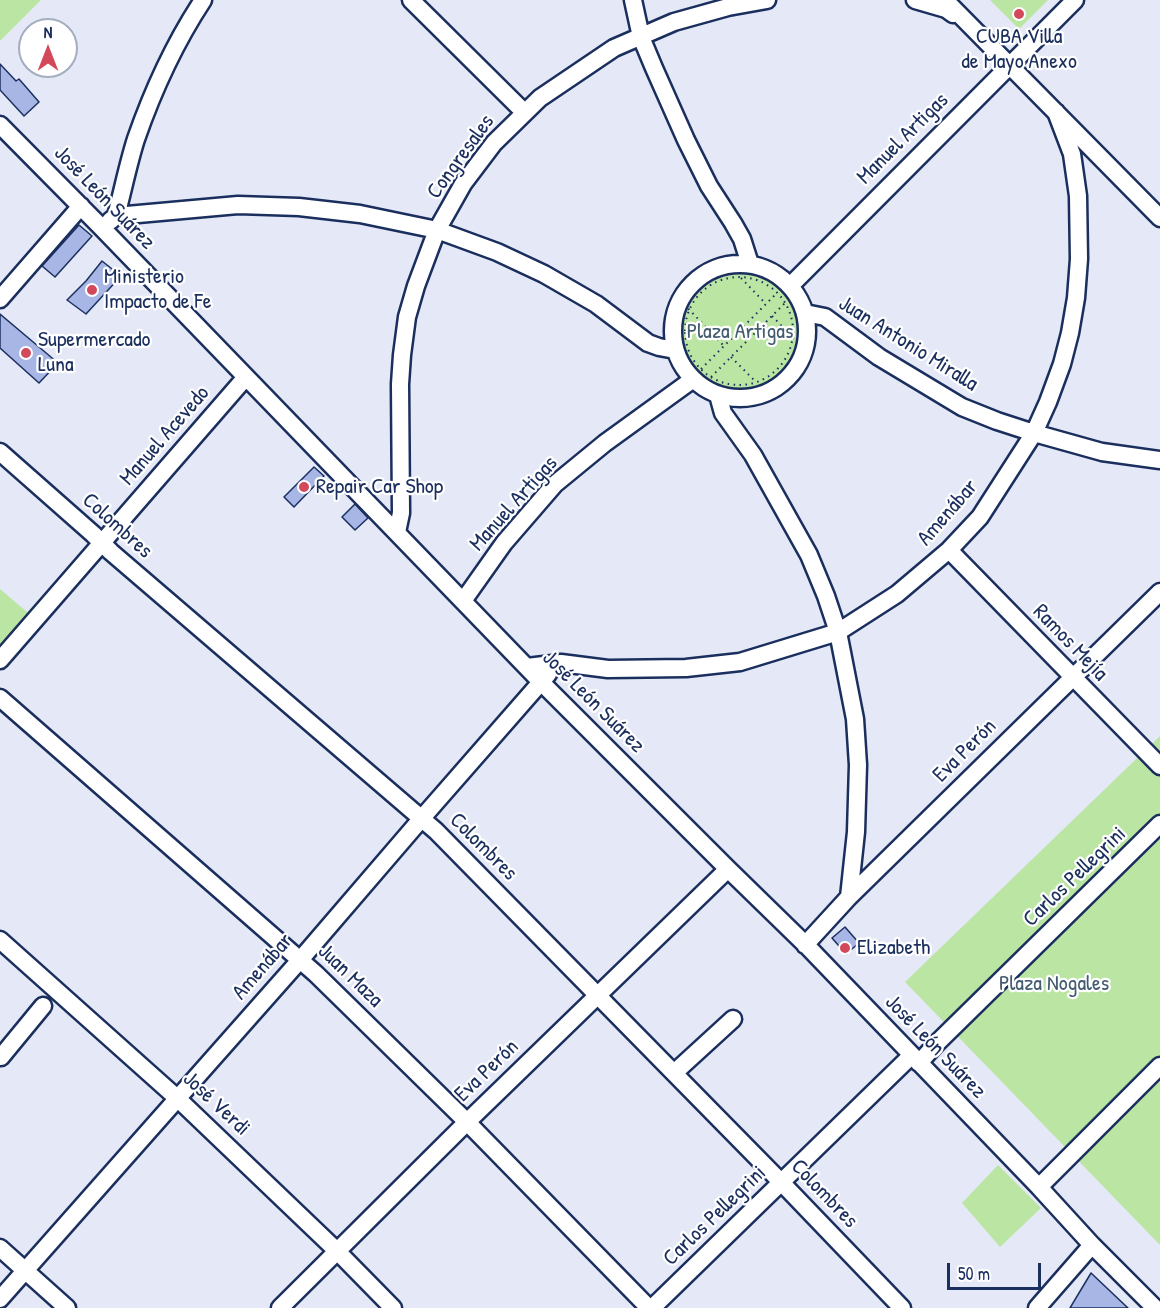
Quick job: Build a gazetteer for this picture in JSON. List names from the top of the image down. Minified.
{"streets":{"street":["Manuel Artigas","Congresales","José León Suárez","Juan Antonio Miralla","Manuel Acevedo","Amenábar","Colombres","Ramos Mejía","Eva Perón","Carlos Pellegrini","Juan Maza","José Verdi"]},"crossings":[["Manuel Artigas","José León Suárez"],["Congresales","José León Suárez"],["José León Suárez","Manuel Acevedo"],["José León Suárez","Amenábar"],["José León Suárez","Eva Perón"],["José León Suárez","Carlos Pellegrini"],["Juan Antonio Miralla","Amenábar"],["Manuel Acevedo","Colombres"],["Amenábar","Colombres"],["Amenábar","Ramos Mejía"],["Amenábar","Juan Maza"],["Amenábar","José Verdi"],["Colombres","Eva Perón"],["Colombres","Carlos Pellegrini"],["Ramos Mejía","Eva Perón"],["Eva Perón","Juan Maza"],["Eva Perón","José Verdi"],["Carlos Pellegrini","Juan Maza"]],"parks":["Plaza Artigas","Plaza Nogales"],"places":["CUBA Villa de Mayo Anexo","Ministerio Impacto de Fe","Supermercado Luna","Repair Car Shop","Elizabeth"],"scale_bar":"50 m","north":"top"}
